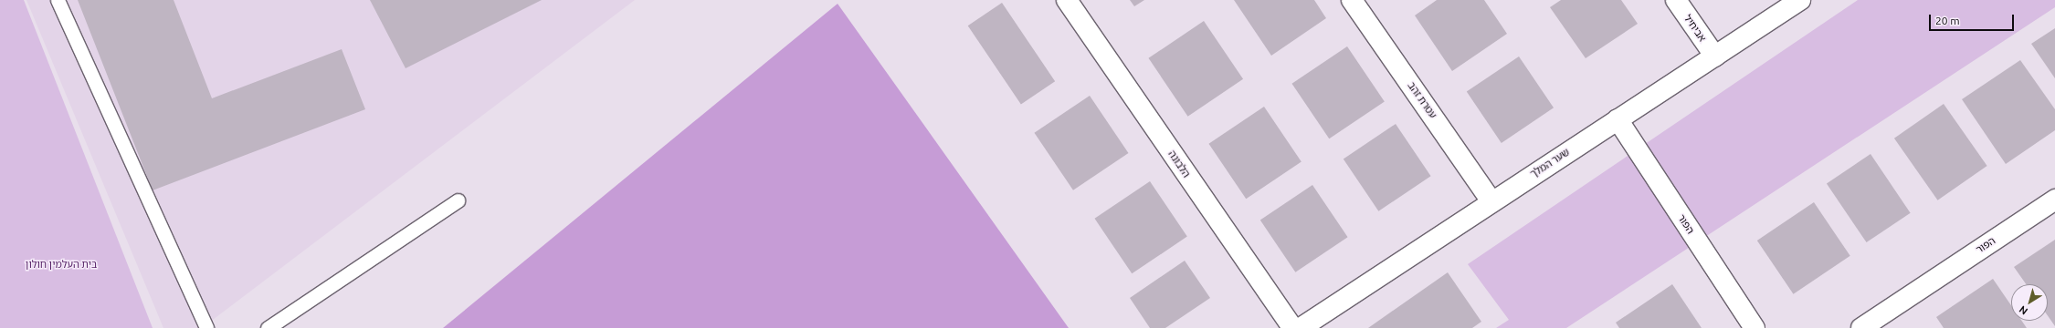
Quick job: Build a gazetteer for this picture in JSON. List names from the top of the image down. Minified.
{"streets":{"street":["אביחיל","עטרת זהב","שער המלך","הלבונה","הפור"]},"crossings":[["אביחיל","שער המלך"],["עטרת זהב","שער המלך"],["שער המלך","הפור"]],"parks":["בית העלמין חולון"],"scale_bar":"20 m","north":"bottom left"}
